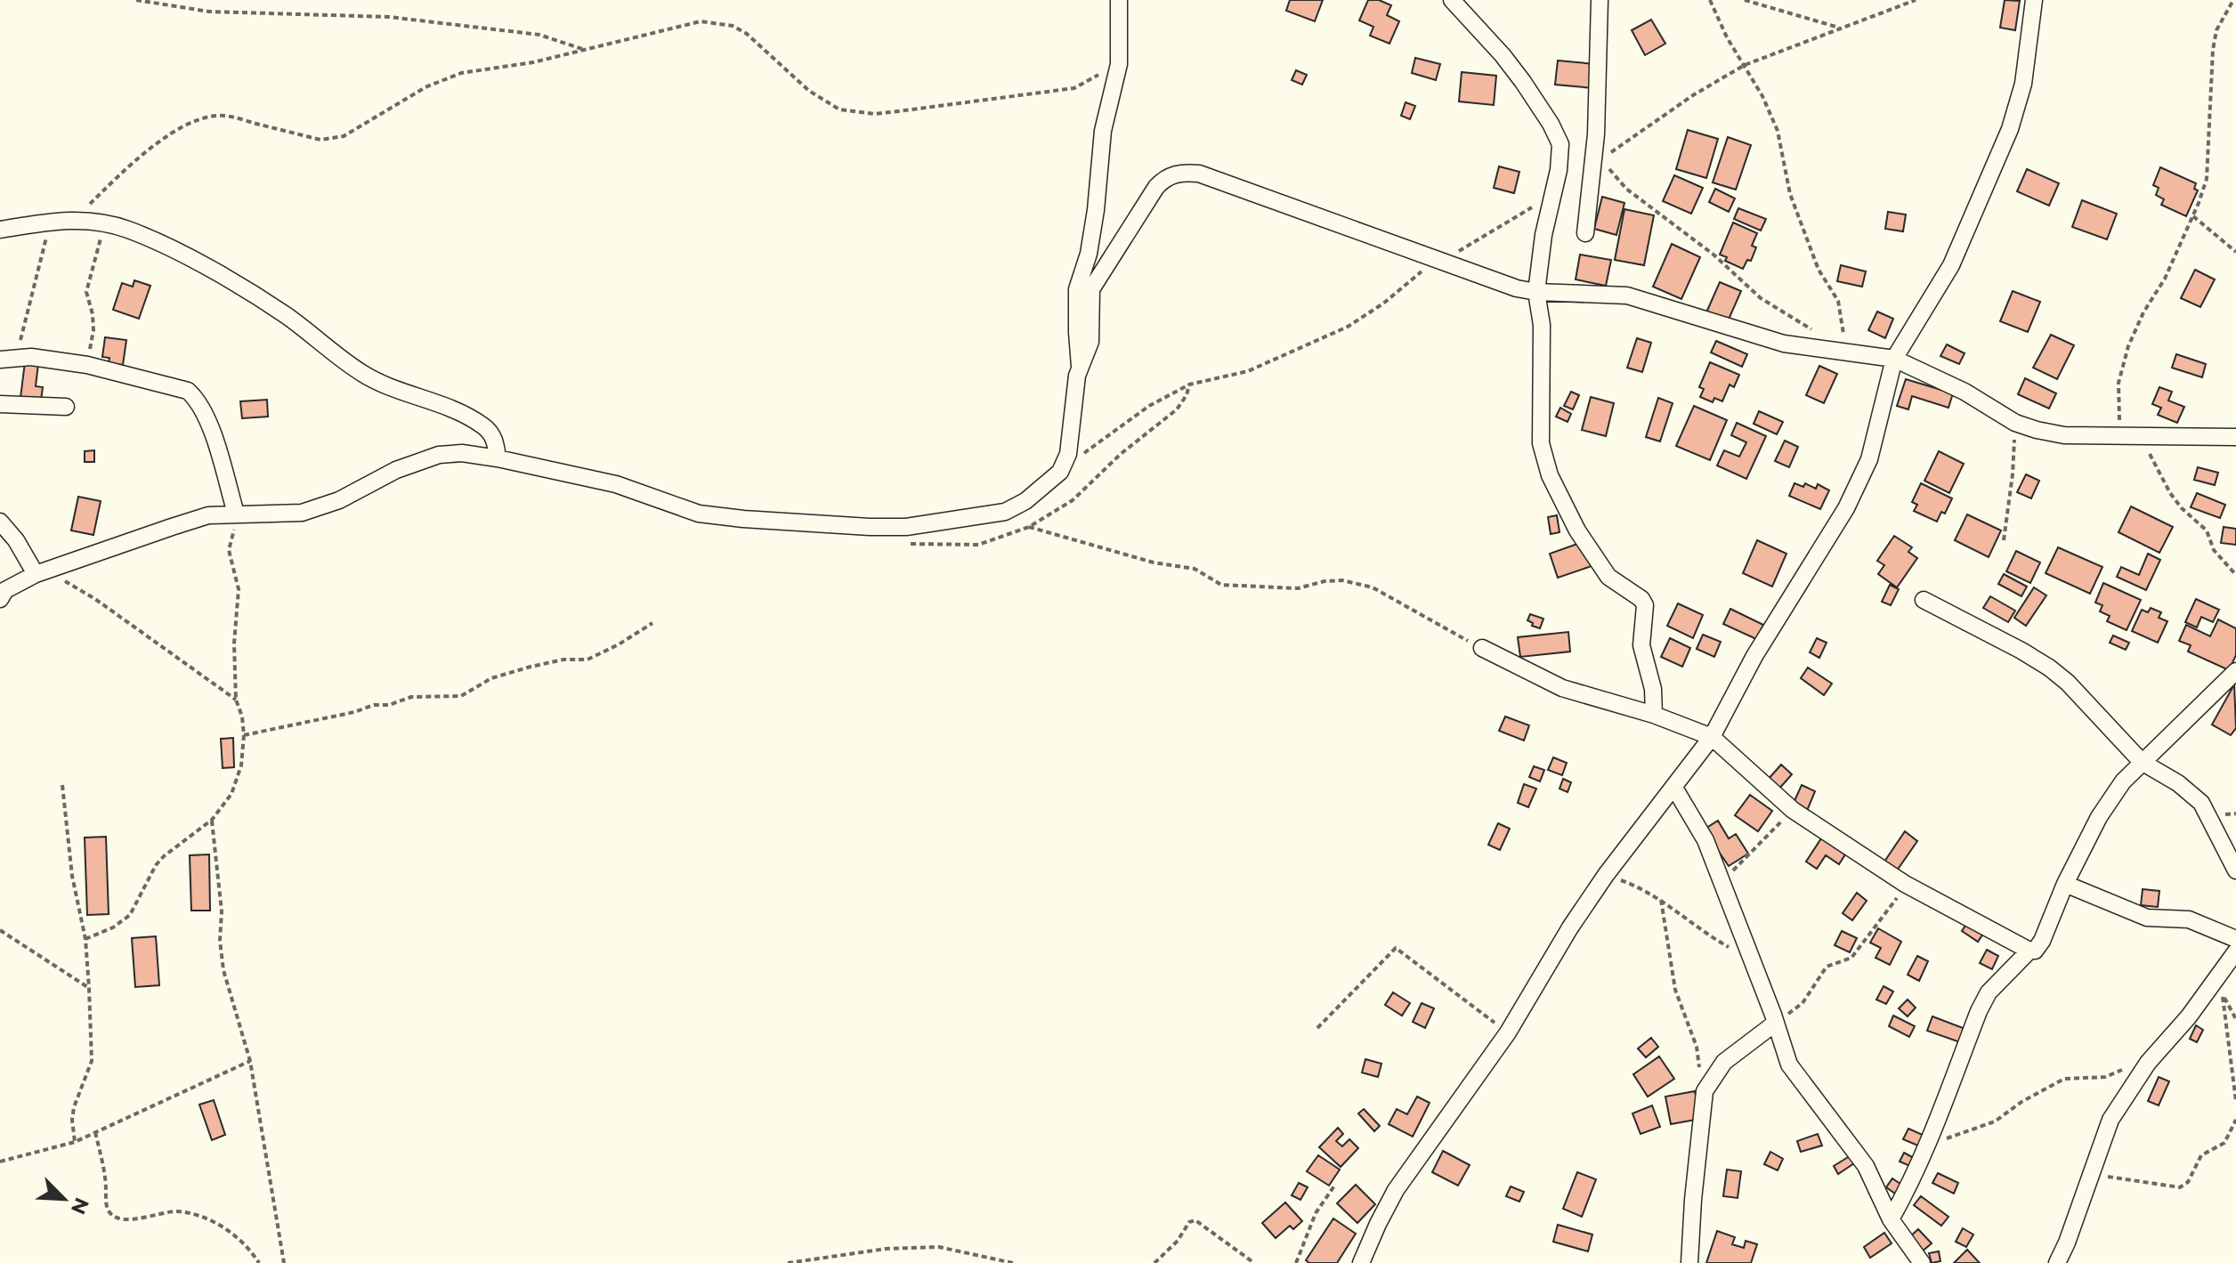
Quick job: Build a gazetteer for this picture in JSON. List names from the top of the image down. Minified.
{"north":"bottom right"}
